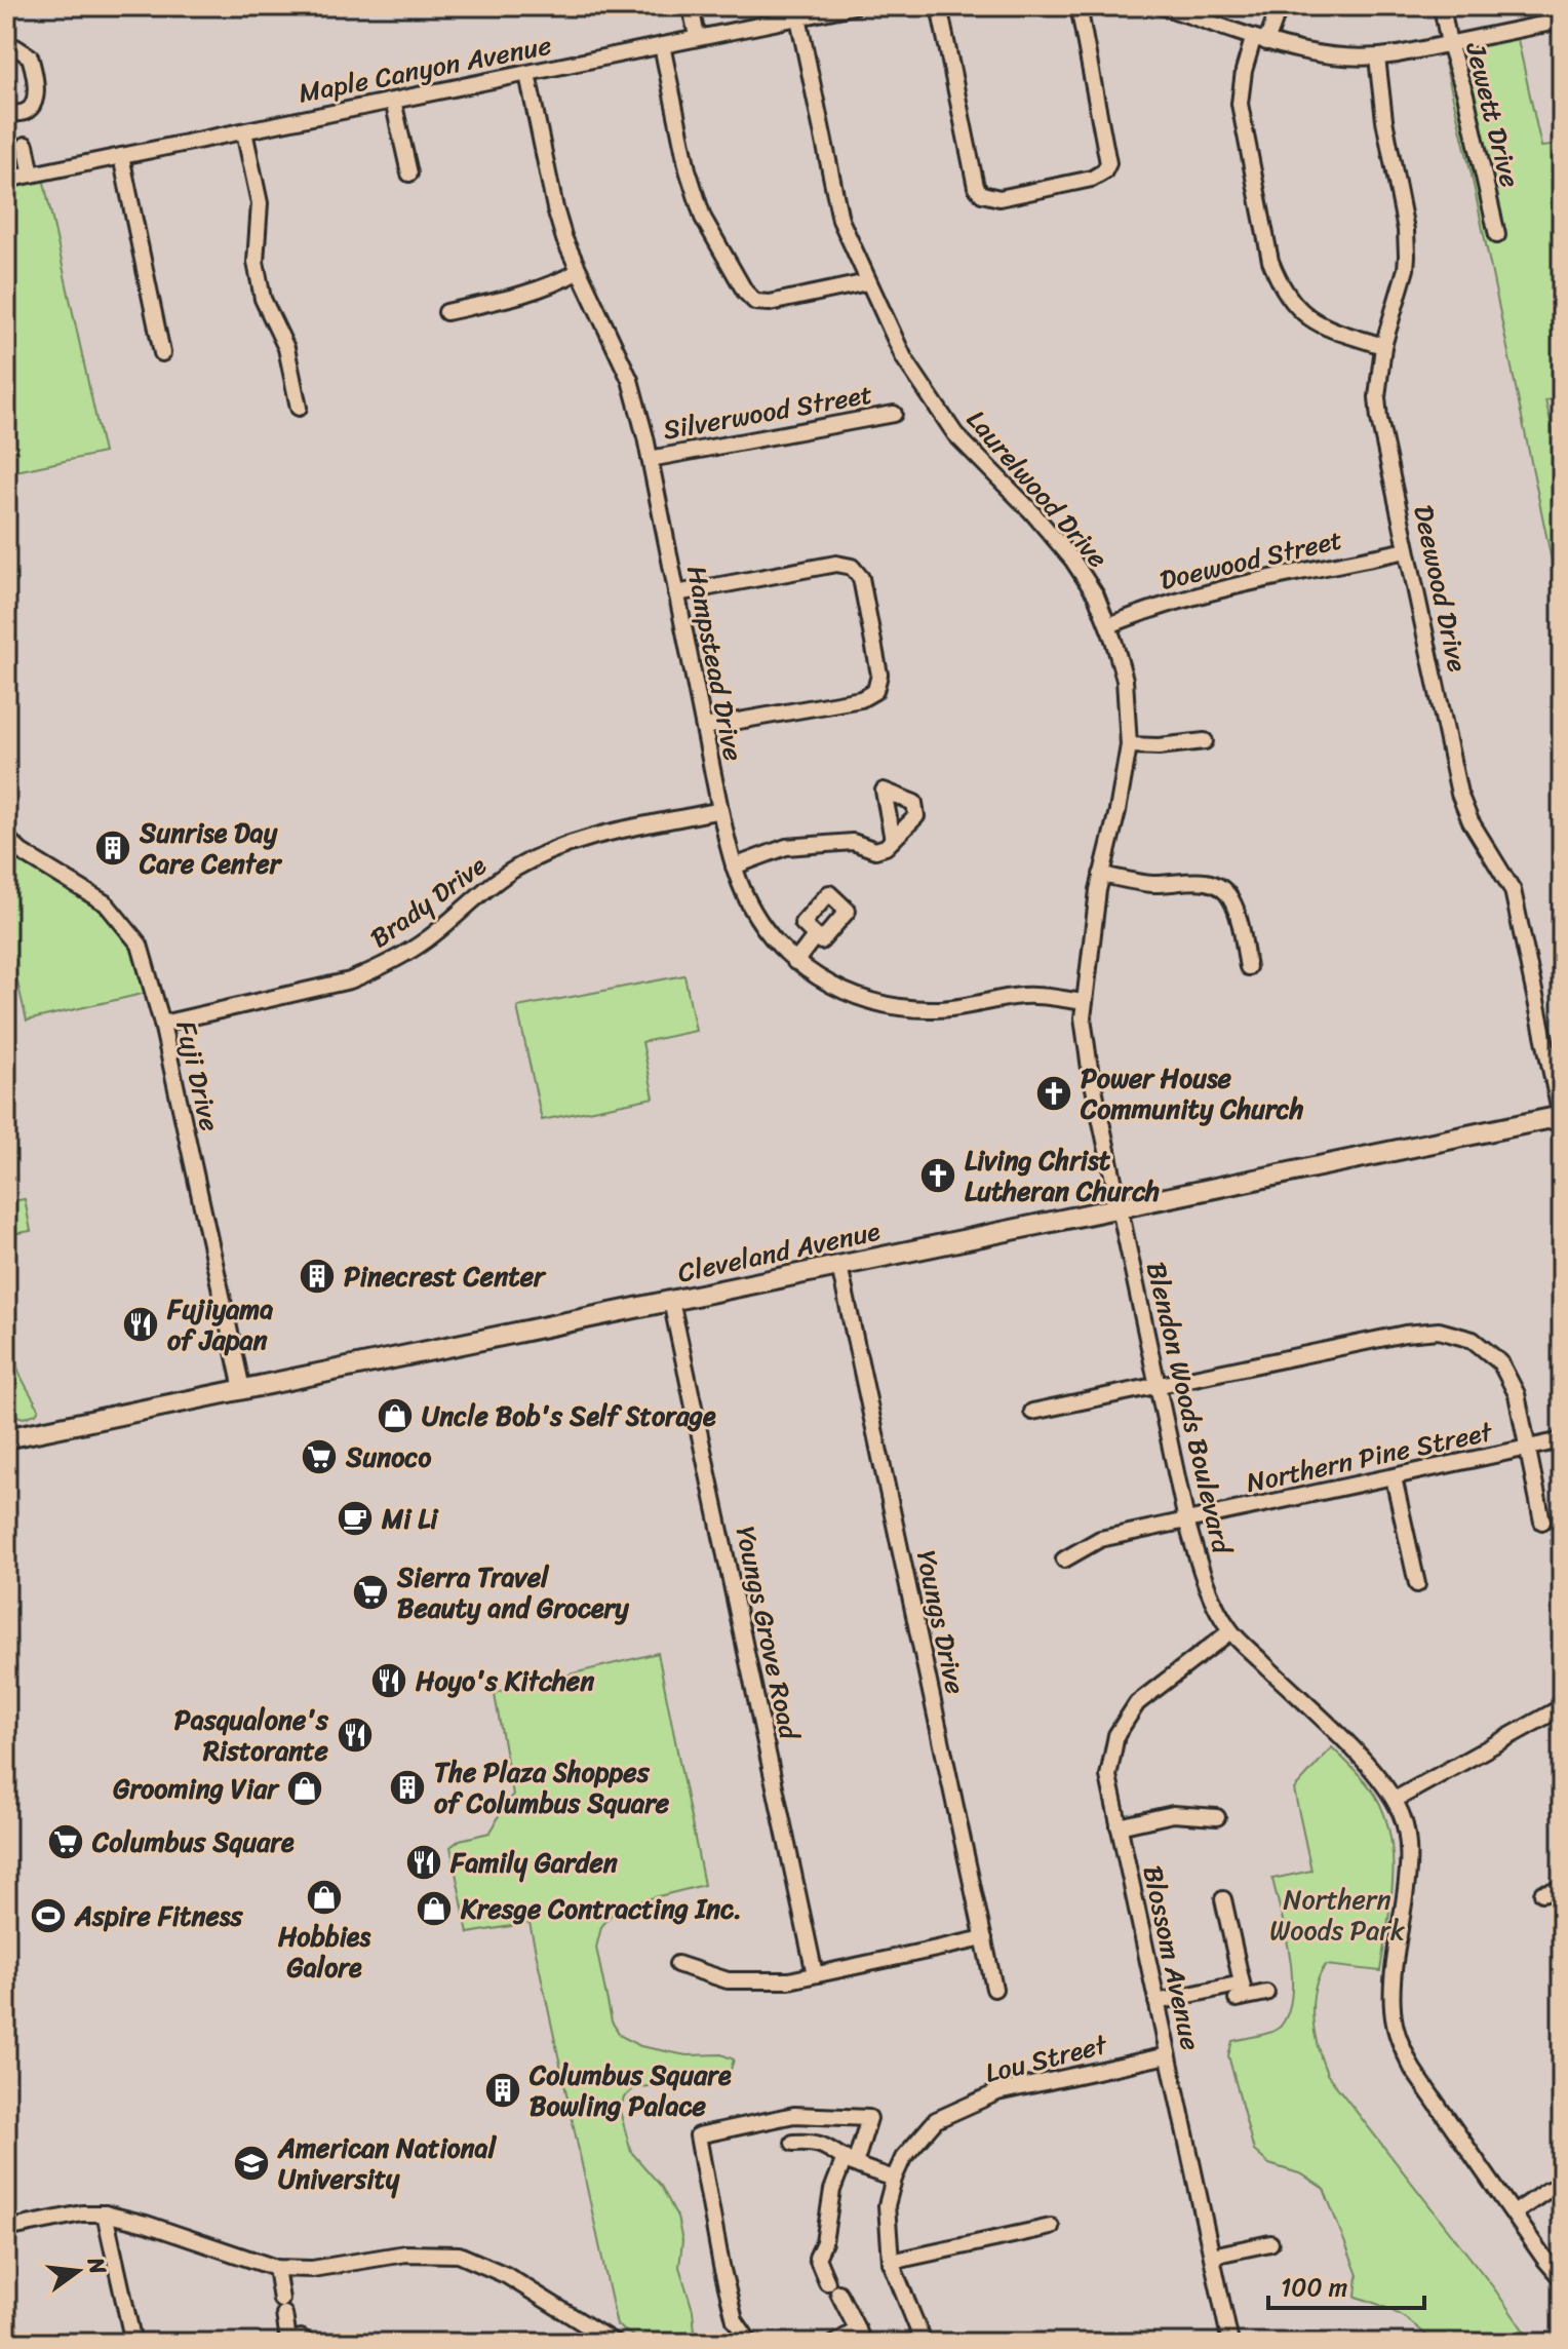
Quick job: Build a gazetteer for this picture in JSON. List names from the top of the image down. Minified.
{"streets":{"main road":["Cleveland Avenue"],"street":["Maple Canyon Avenue","Jewett Drive","Silverwood Street","Laurelwood Drive","Doewood Street","Deewood Drive","Hampstead Drive","Brady Drive","Fuji Drive","Blendon Woods Boulevard","Northern Pine Street","Youngs Drive","Youngs Grove Road","Blossom Avenue","Lou Street"]},"crossings":[["Maple Canyon Avenue","Laurelwood Drive"],["Maple Canyon Avenue","Hampstead Drive"],["Silverwood Street","Hampstead Drive"],["Laurelwood Drive","Doewood Street"],["Laurelwood Drive","Hampstead Drive"],["Laurelwood Drive","Cleveland Avenue"],["Laurelwood Drive","Blendon Woods Boulevard"],["Doewood Street","Deewood Drive"],["Deewood Drive","Cleveland Avenue"],["Hampstead Drive","Brady Drive"],["Brady Drive","Fuji Drive"],["Fuji Drive","Cleveland Avenue"],["Cleveland Avenue","Blendon Woods Boulevard"],["Cleveland Avenue","Youngs Drive"],["Cleveland Avenue","Youngs Grove Road"],["Blendon Woods Boulevard","Northern Pine Street"],["Blendon Woods Boulevard","Blossom Avenue"],["Blossom Avenue","Lou Street"]],"parks":["Northern Woods Park"],"places":{"building":["Sunrise Day Care Center","Pinecrest Center","The Plaza Shoppes of Columbus Square","Columbus Square Bowling Palace"],"church":["Power House Community Church","Living Christ Lutheran Church"],"restaurant":["Fujiyama of Japan","Hoyo's Kitchen","Pasqualone's Ristorante","Family Garden"],"shop":["Uncle Bob's Self Storage","Grooming Viar","Hobbies Galore","Kresge Contracting Inc."],"supermarket":["Sunoco","Sierra Travel Beauty and Grocery","Columbus Square"],"cafe":["Mi Li"],"sports":["Aspire Fitness"],"school or university":["American National University"]},"scale_bar":"100 m","north":"right"}
